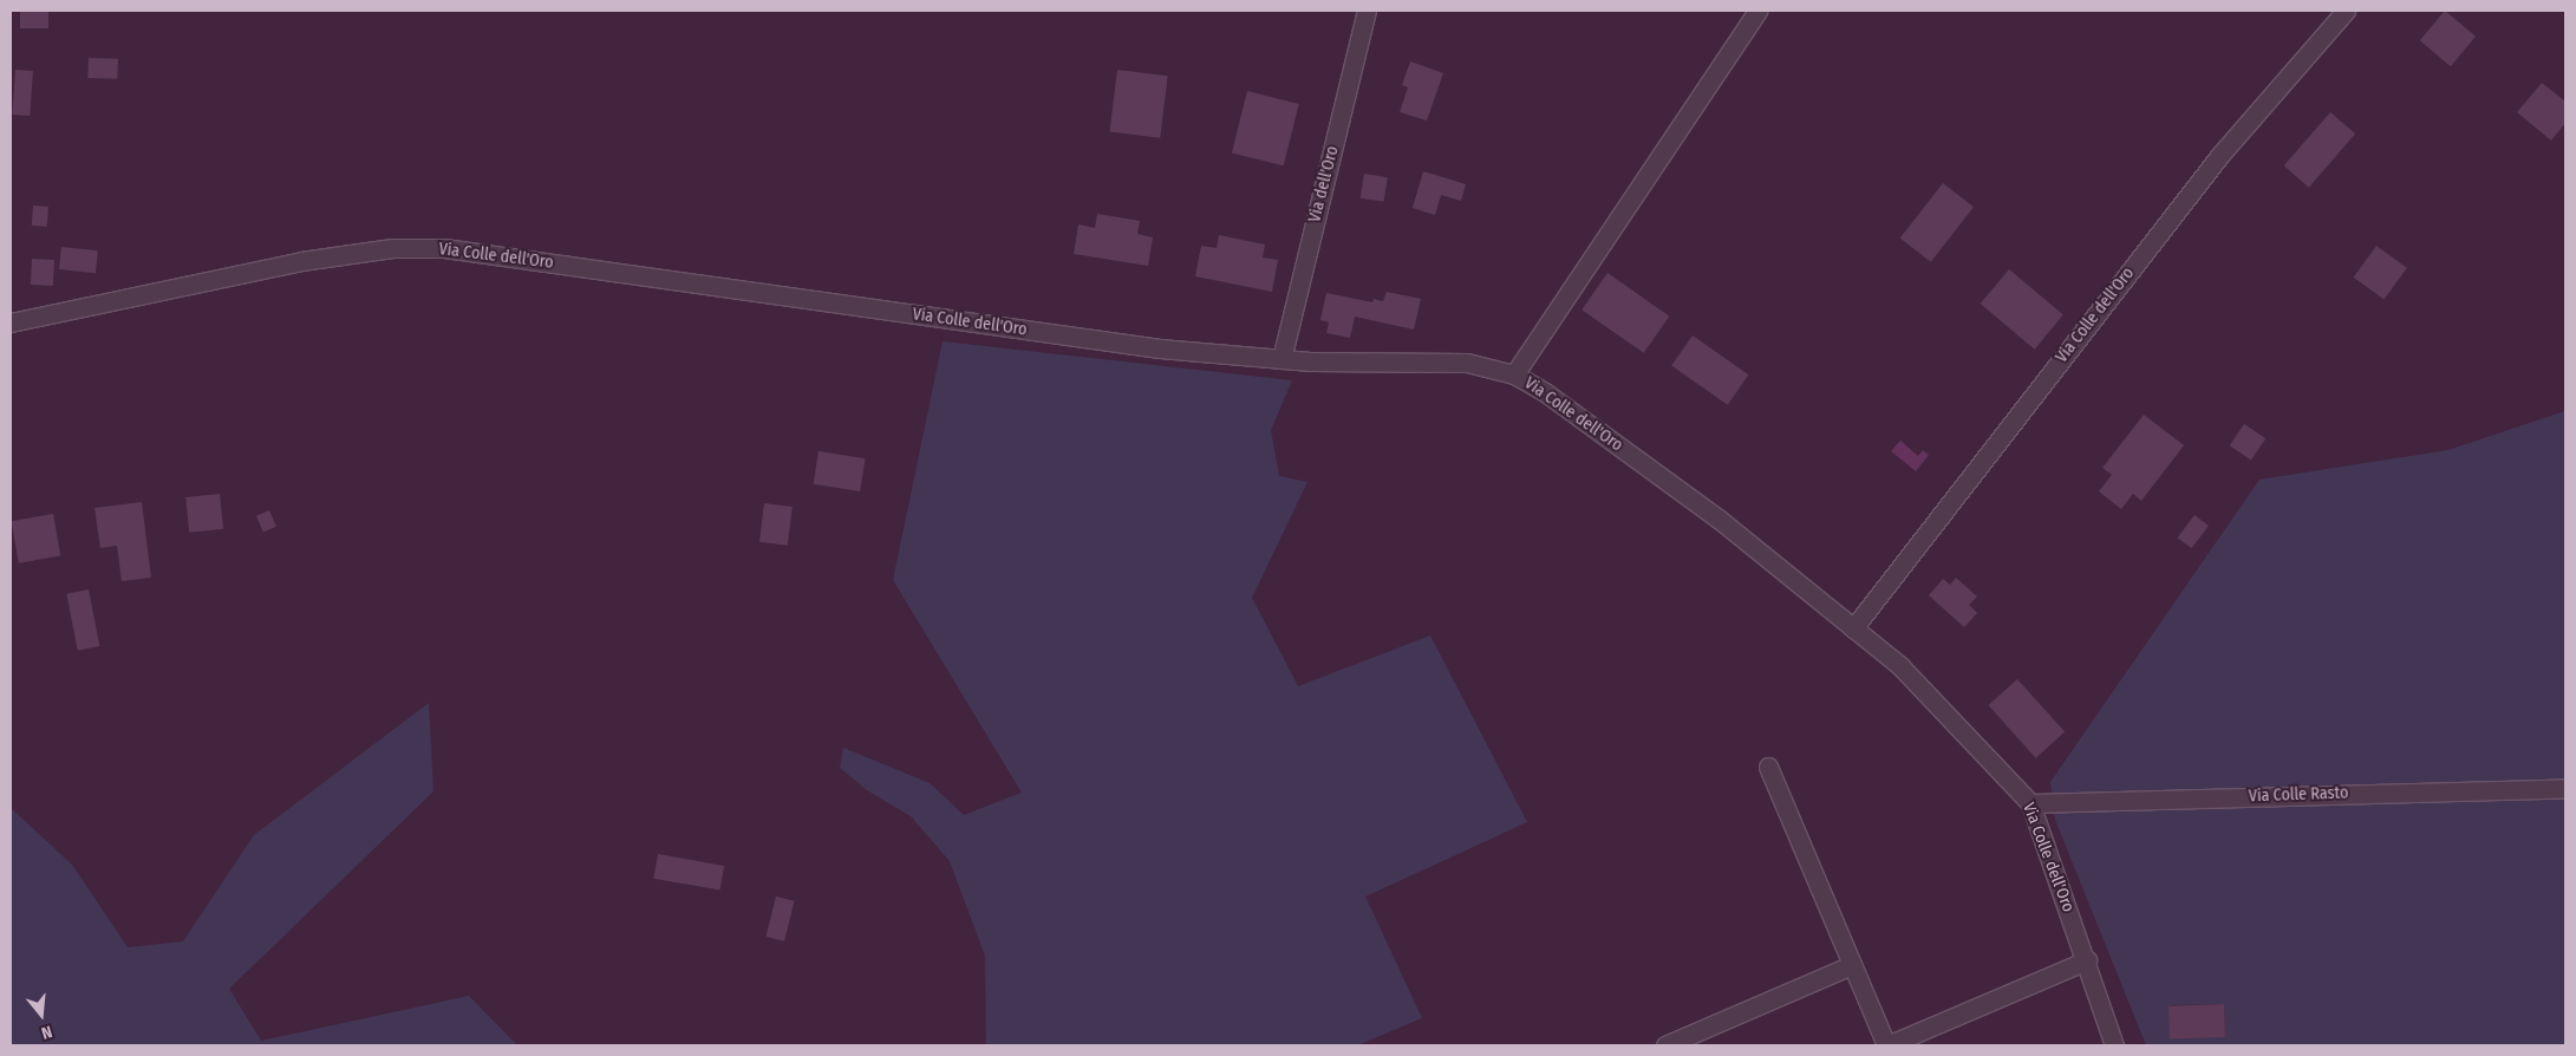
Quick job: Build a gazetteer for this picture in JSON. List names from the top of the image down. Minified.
{"streets":{"street":["Via dell'Oro","Via Colle dell'Oro","Via Colle Rasto"]},"crossings":[["Via dell'Oro","Via Colle dell'Oro"],["Via Colle dell'Oro","Via Colle Rasto"]],"north":"bottom"}
